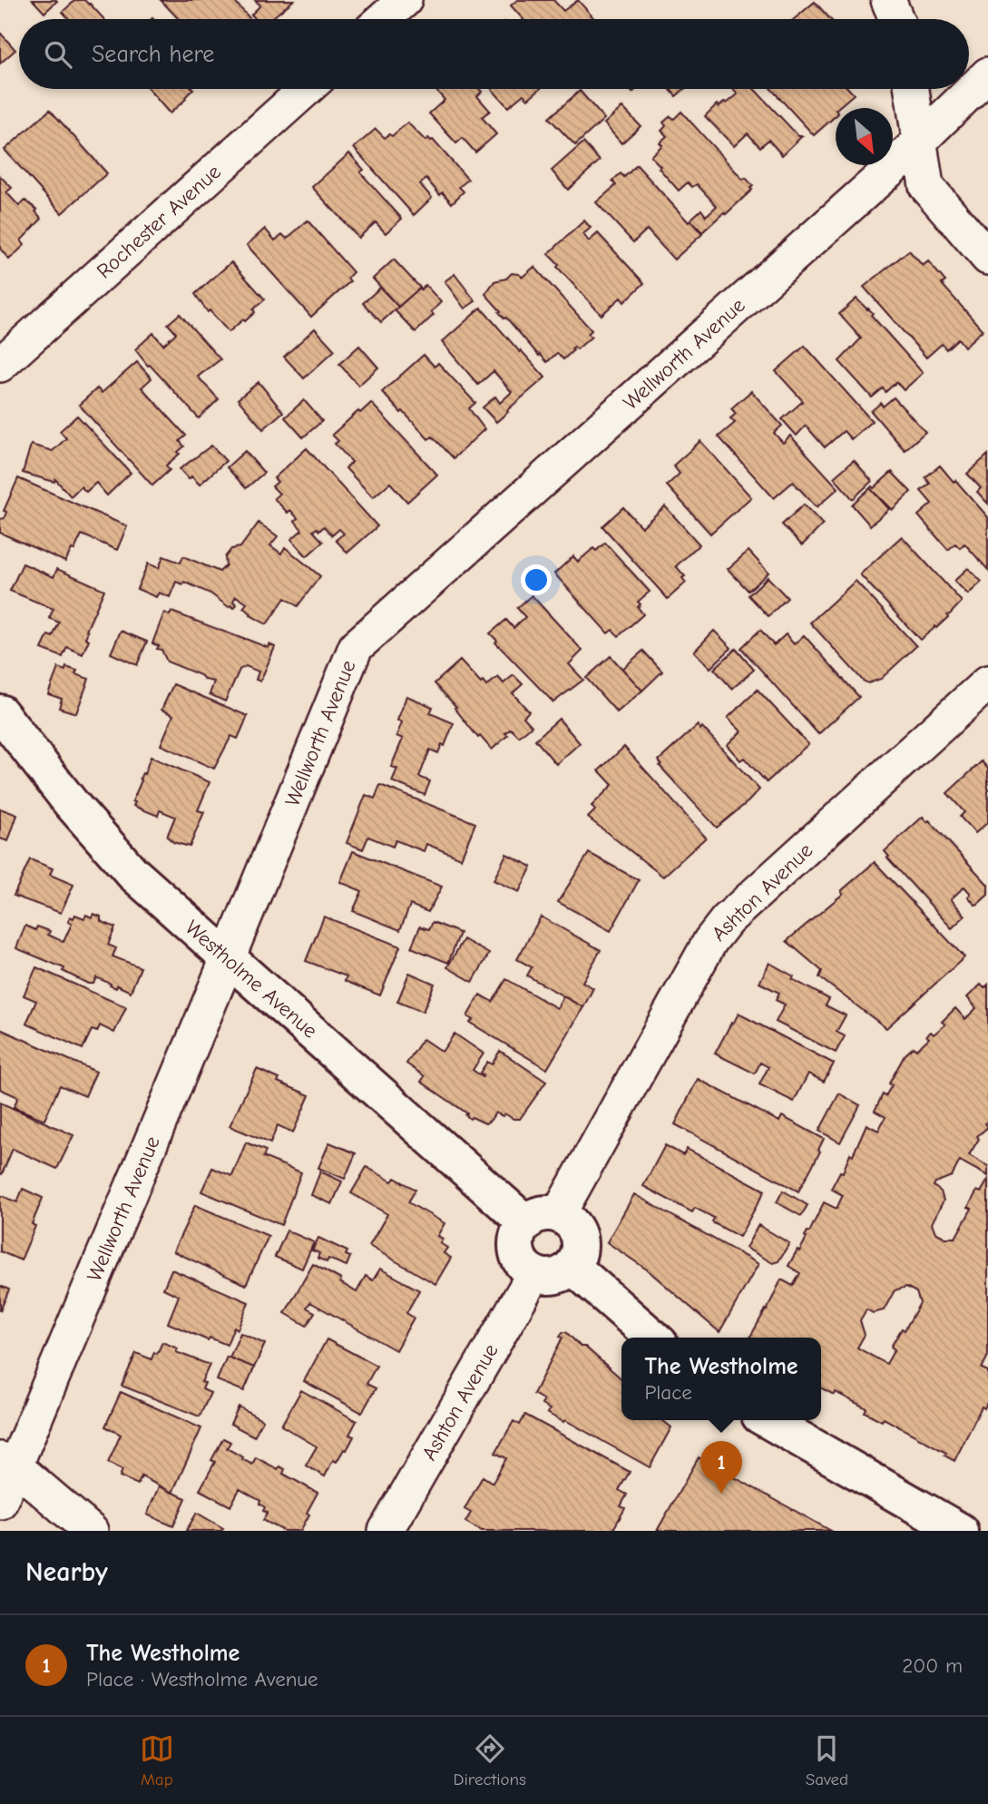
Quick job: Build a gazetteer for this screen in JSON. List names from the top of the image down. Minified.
{"streets":{"street":["Rochester Avenue","Wellworth Avenue","Ashton Avenue","Westholme Avenue"]},"crossings":[["Wellworth Avenue","Westholme Avenue"],["Ashton Avenue","Westholme Avenue"]],"north":"bottom right","page":{"search":"Search here","popup":["The Westholme","Place"],"pins":"1","heading":"Nearby","list":[{"mark":"1","name":"The Westholme","note":"Place · Westholme Avenue","value":"200 m"}],"nav":["Map","Directions","Saved"]}}
